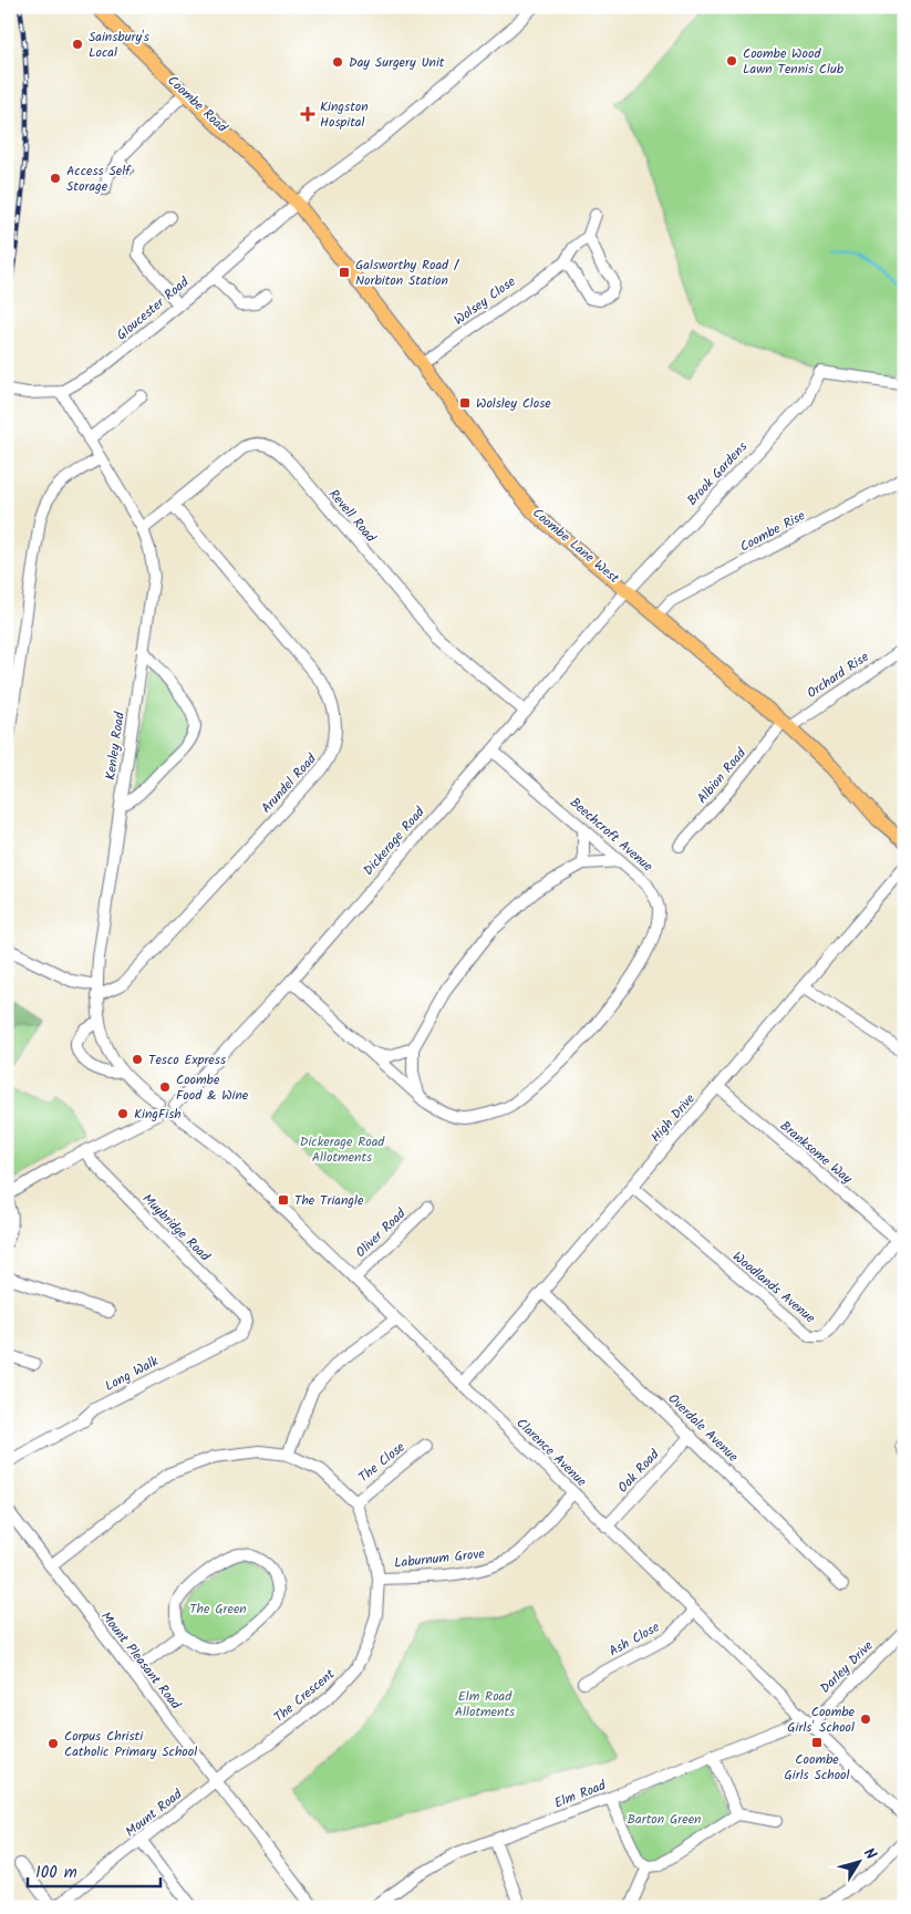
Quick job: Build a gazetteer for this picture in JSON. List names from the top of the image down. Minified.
{"streets":{"main road":["Coombe Road","Coombe Lane West"],"street":["Wolsey Close","Gloucester Road","Brook Gardens","Revell Road","Coombe Rise","Orchard Rise","Kenley Road","Albion Road","Arundel Road","Beechcroft Avenue","Dickerage Road","High Drive","Branksome Way","Muybridge Road","Oliver Road","Woodlands Avenue","Long Walk","Overdale Avenue","Clarence Avenue","The Close","Oak Road","Laburnum Grove","Ash Close","Mount Pleasant Road","Darley Drive","The Crescent","Elm Road","Mount Road"]},"crossings":[["Coombe Road","Gloucester Road"],["Coombe Road","Coombe Lane West"],["Wolsey Close","Coombe Lane West"],["Gloucester Road","Coombe Lane West"],["Gloucester Road","Kenley Road"],["Brook Gardens","Coombe Lane West"],["Brook Gardens","Dickerage Road"],["Revell Road","Kenley Road"],["Revell Road","Arundel Road"],["Revell Road","Dickerage Road"],["Coombe Rise","Coombe Lane West"],["Coombe Lane West","Orchard Rise"],["Coombe Lane West","Albion Road"],["Coombe Lane West","Dickerage Road"],["Orchard Rise","Albion Road"],["Kenley Road","Arundel Road"],["Beechcroft Avenue","Dickerage Road"],["Dickerage Road","Clarence Avenue"],["High Drive","Branksome Way"],["High Drive","Woodlands Avenue"],["High Drive","Overdale Avenue"],["High Drive","Clarence Avenue"],["Branksome Way","Woodlands Avenue"],["Muybridge Road","Long Walk"],["Oliver Road","Clarence Avenue"],["Overdale Avenue","Oak Road"],["Clarence Avenue","Oak Road"],["Clarence Avenue","Laburnum Grove"],["Clarence Avenue","Ash Close"],["Clarence Avenue","Darley Drive"],["Clarence Avenue","Elm Road"],["The Close","The Crescent"],["Laburnum Grove","The Crescent"],["Mount Pleasant Road","The Crescent"],["Mount Pleasant Road","Mount Road"],["Darley Drive","Elm Road"],["The Crescent","Mount Road"]],"parks":["Dickerage Road Allotments","The Green","Elm Road Allotments","Barton Green"],"places":{"other":["Sainsbury's Local","Coombe Wood Lawn Tennis Club","Day Surgery Unit","Access Self Storage","Tesco Express","Coombe Food & Wine","KingFish","Coombe Girls' School","Corpus Christi Catholic Primary School"],"health":["Kingston Hospital"],"transit":["Galsworthy Road / Norbiton Station","Wolsley Close","The Triangle","Coombe Girls School"]},"scale_bar":"100 m","north":"top right"}
